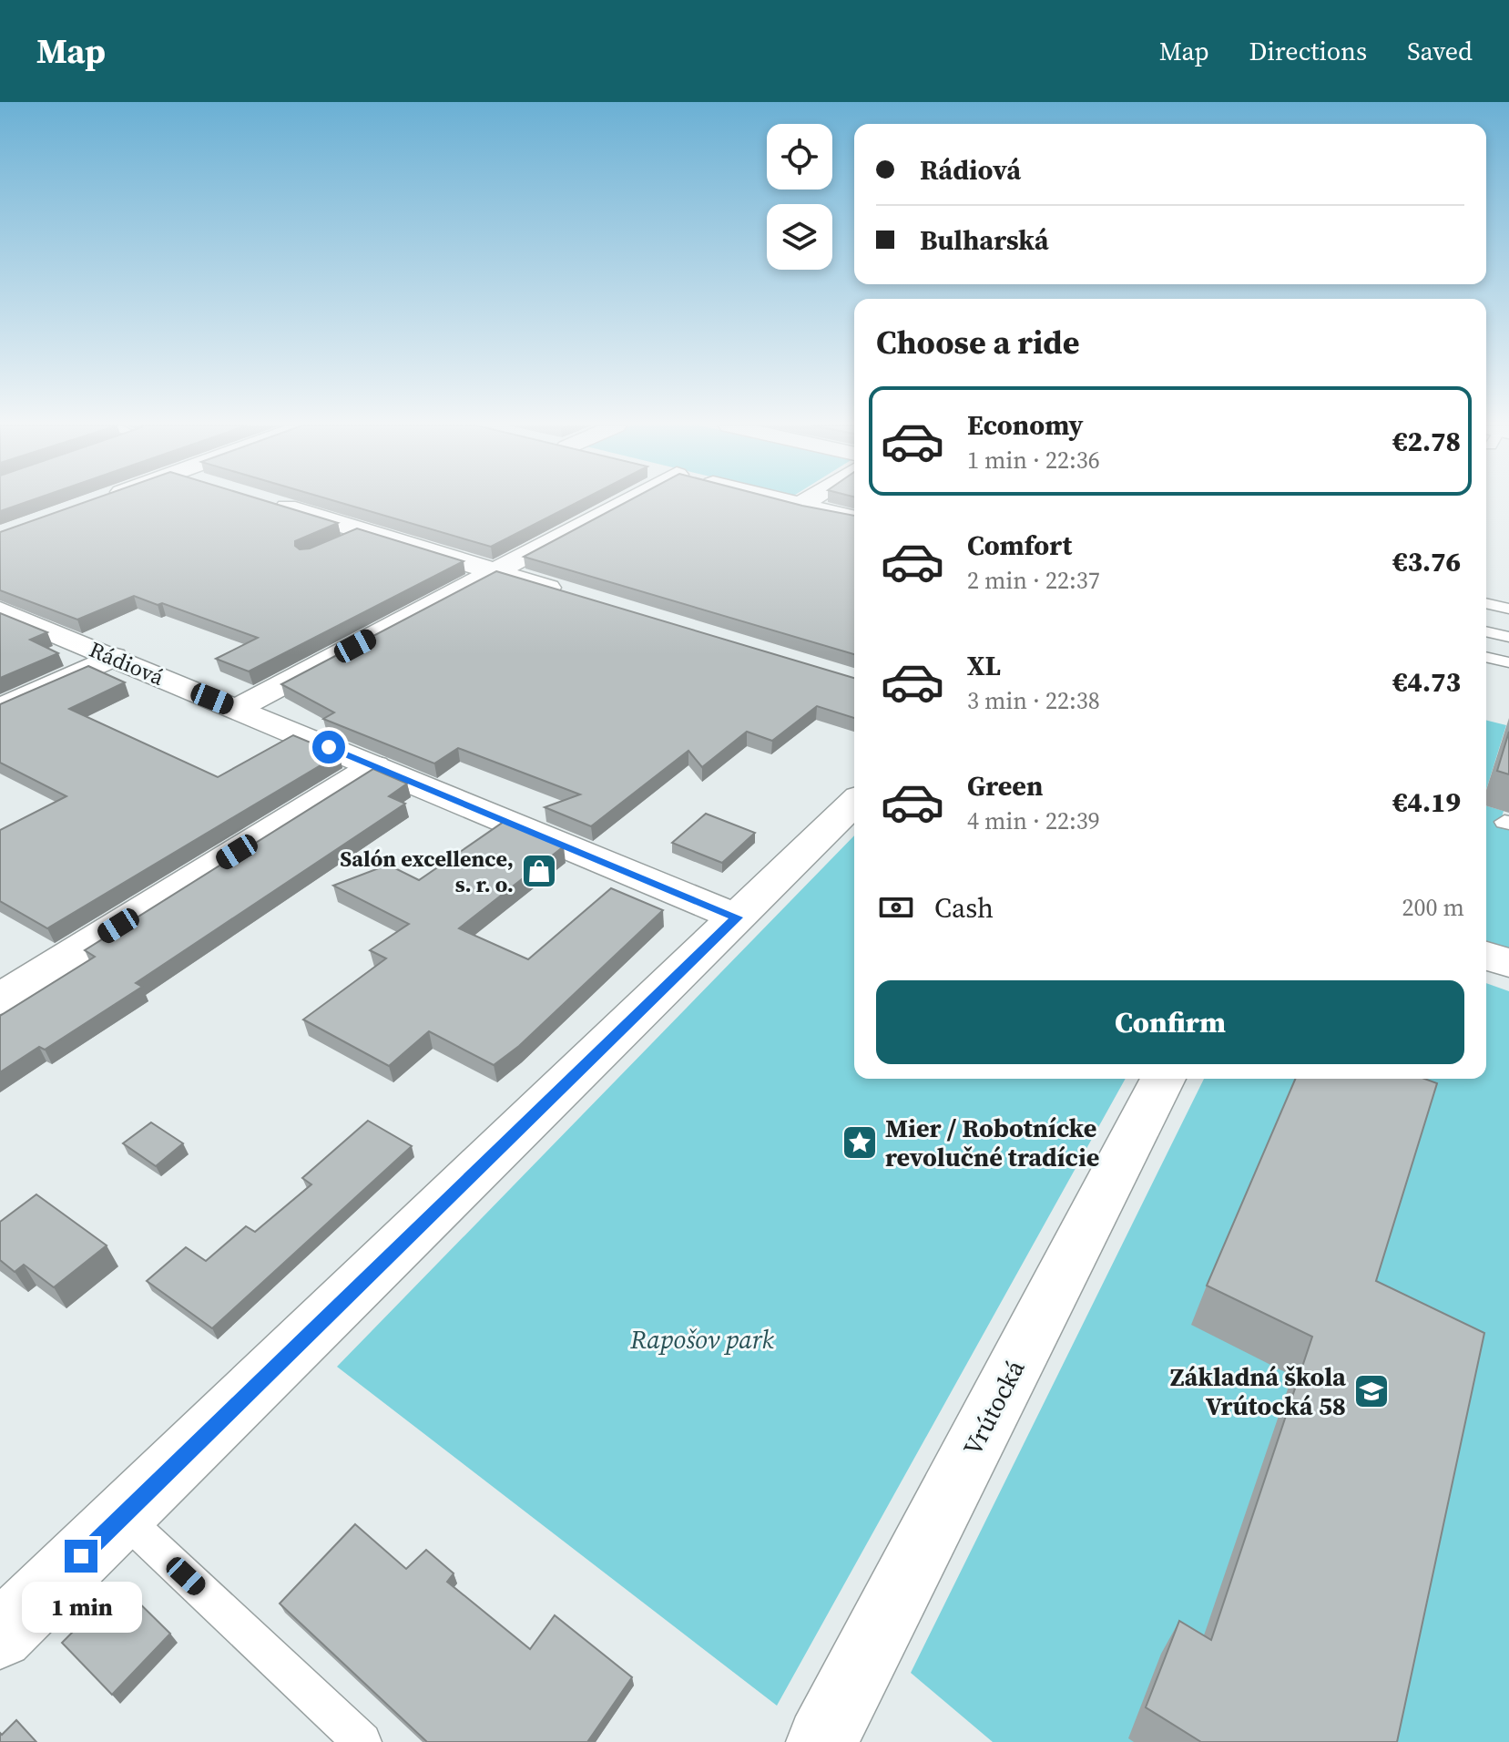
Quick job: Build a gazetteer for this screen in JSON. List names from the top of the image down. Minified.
{"streets":{"street":["Rádiová","Vrútocká"]},"parks":["Rapošov park"],"places":{"shop":["Salón excellence, s. r. o."],"place":["Mier / Robotnícke revolučné tradície"],"school or university":["Základná škola Vrútocká 58"]},"page":{"header":"Map","nav":["Map","Directions","Saved"],"banner":["Rádiová","Bulharská"],"heading":"Choose a ride","list":[{"name":"Economy","note":"1 min · 22:36","value":"€2.78"},{"name":"Comfort","note":"2 min · 22:37","value":"€3.76"},{"name":"XL","note":"3 min · 22:38","value":"€4.73"},{"name":"Green","note":"4 min · 22:39","value":"€4.19"}],"pay":["Cash","200 m"],"buttons":"Confirm","bubble":"1 min"}}
